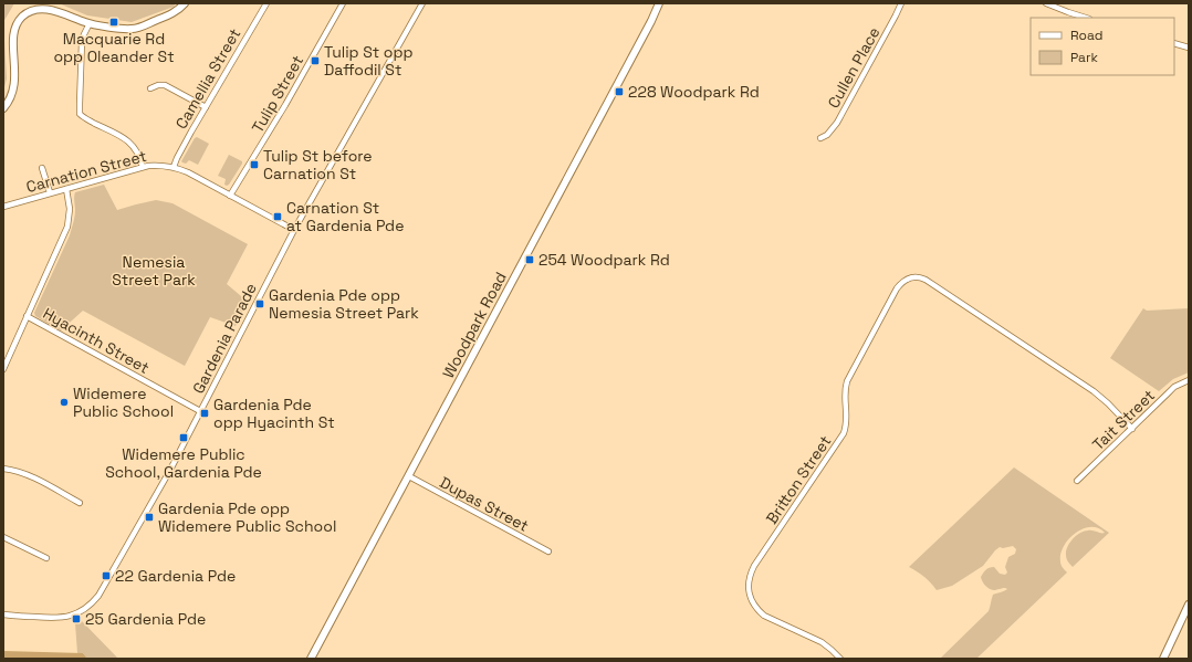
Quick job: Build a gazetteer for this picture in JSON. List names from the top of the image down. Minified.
{"streets":{"street":["Cullen Place","Camellia Street","Tulip Street","Carnation Street","Woodpark Road","Gardenia Parade","Hyacinth Street","Tait Street","Britton Street","Dupas Street"]},"crossings":[["Camellia Street","Carnation Street"],["Tulip Street","Carnation Street"],["Carnation Street","Gardenia Parade"],["Woodpark Road","Dupas Street"],["Gardenia Parade","Hyacinth Street"],["Tait Street","Britton Street"]],"parks":["Nemesia Street Park"],"places":{"transit":["Macquarie Rd opp Oleander St","Tulip St opp Daffodil St","228 Woodpark Rd","Tulip St before Carnation St","Carnation St at Gardenia Pde","254 Woodpark Rd","Gardenia Pde opp Nemesia Street Park","Gardenia Pde opp Hyacinth St","Widemere Public School, Gardenia Pde","Gardenia Pde opp Widemere Public School","22 Gardenia Pde","25 Gardenia Pde"],"other":["Widemere Public School"]},"legend":["Road","Park"]}
